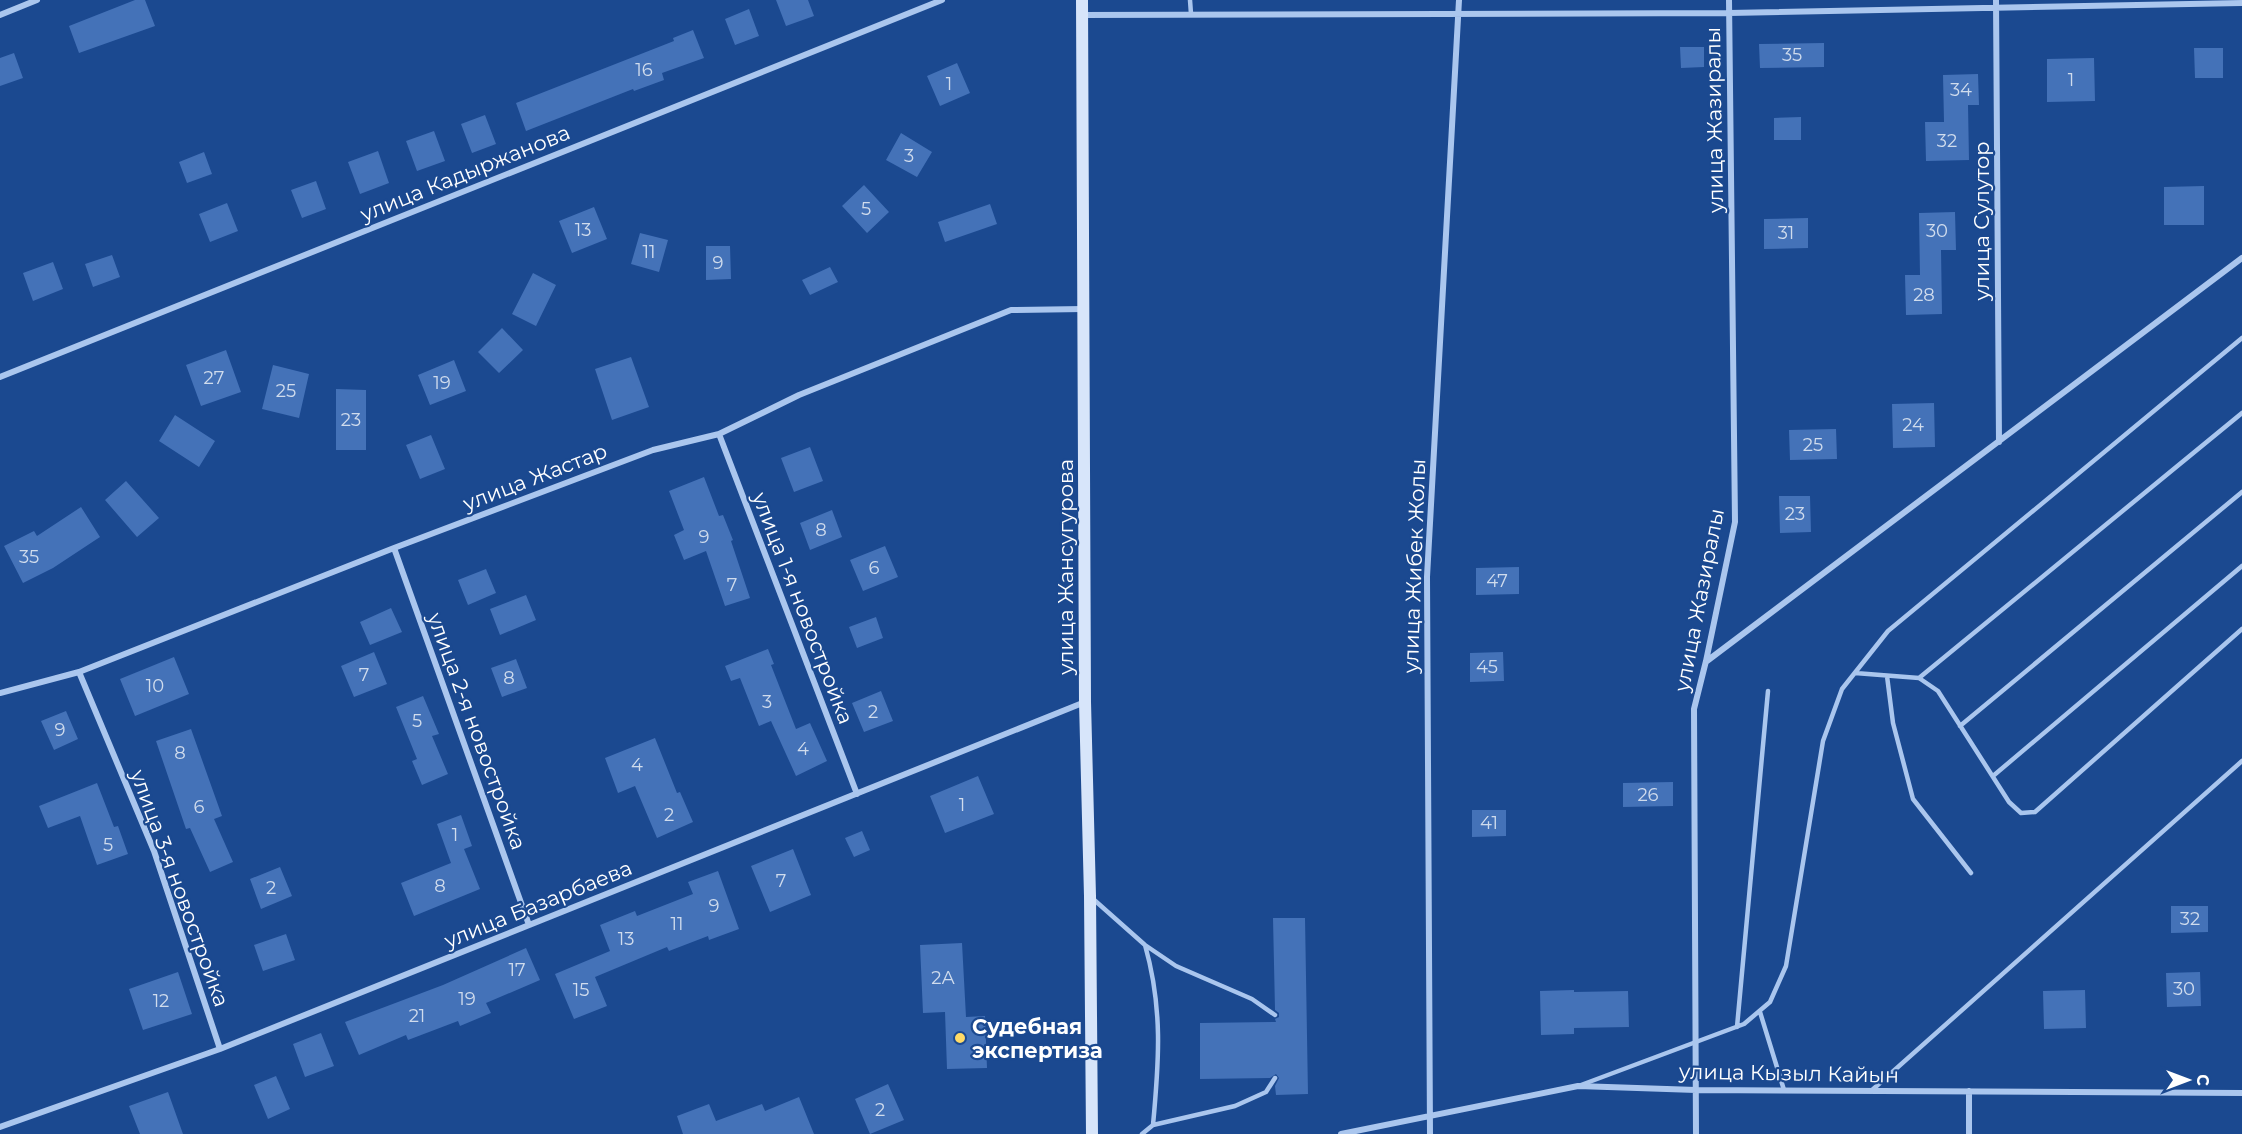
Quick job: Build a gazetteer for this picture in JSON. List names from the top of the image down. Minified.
{"streets":{"main road":["улица Жансугурова"],"street":["улица Жазиралы","улица Кадыржанова","улица Сулутор","улица Жастар","улица Жибек Жолы","улица 1-я новостройка","улица 2-я новостройка","улица 3-я новостройка","улица Базарбаева","улица Кызыл Кайын"]},"crossings":[["улица Жазиралы","улица Кызыл Кайын"],["улица Жастар","улица Жансугурова"],["улица Жастар","улица 1-я новостройка"],["улица Жастар","улица 2-я новостройка"],["улица Жастар","улица 3-я новостройка"],["улица Жибек Жолы","улица Кызыл Кайын"],["улица Жансугурова","улица Базарбаева"],["улица 1-я новостройка","улица Базарбаева"],["улица 2-я новостройка","улица Базарбаева"],["улица 3-я новостройка","улица Базарбаева"]],"places":["Судебная экспертиза"],"house_numbers":["35","16","1","1","34","32","3","5","13","30","31","11","9","28","27","19","25","23","24","25","23","8","9","35","6","47","7","45","7","8","10","3","2","5","9","4","8","4","26","1","6","2","41","1","5","7","8","2","9","32","11","13","17","2А","30","15","19","12","21","2"],"north":"right"}
